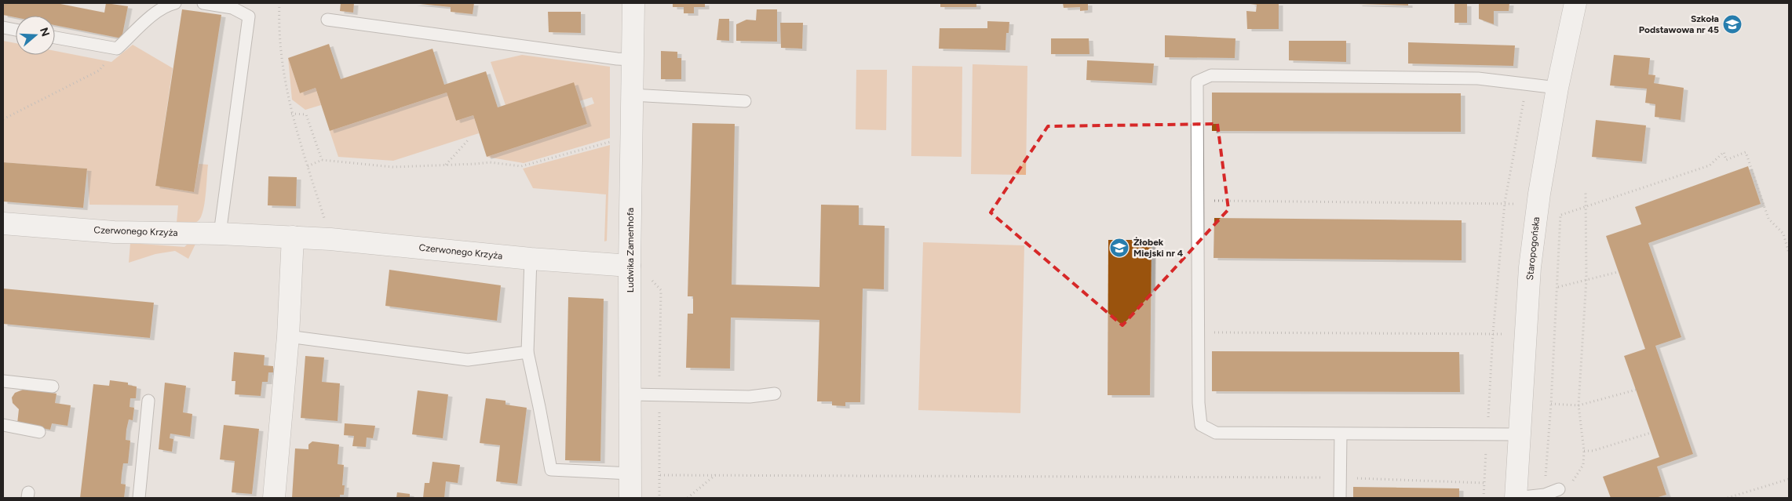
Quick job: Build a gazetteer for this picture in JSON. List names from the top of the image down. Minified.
{"streets":{"street":["Czerwonego Krzyża","Staropogońska","Ludwika Zamenhofa"]},"crossings":[["Czerwonego Krzyża","Ludwika Zamenhofa"]],"places":{"school or university":["Szkoła Podstawowa nr 45","Żłobek Miejski nr 4"]},"north":"right"}
